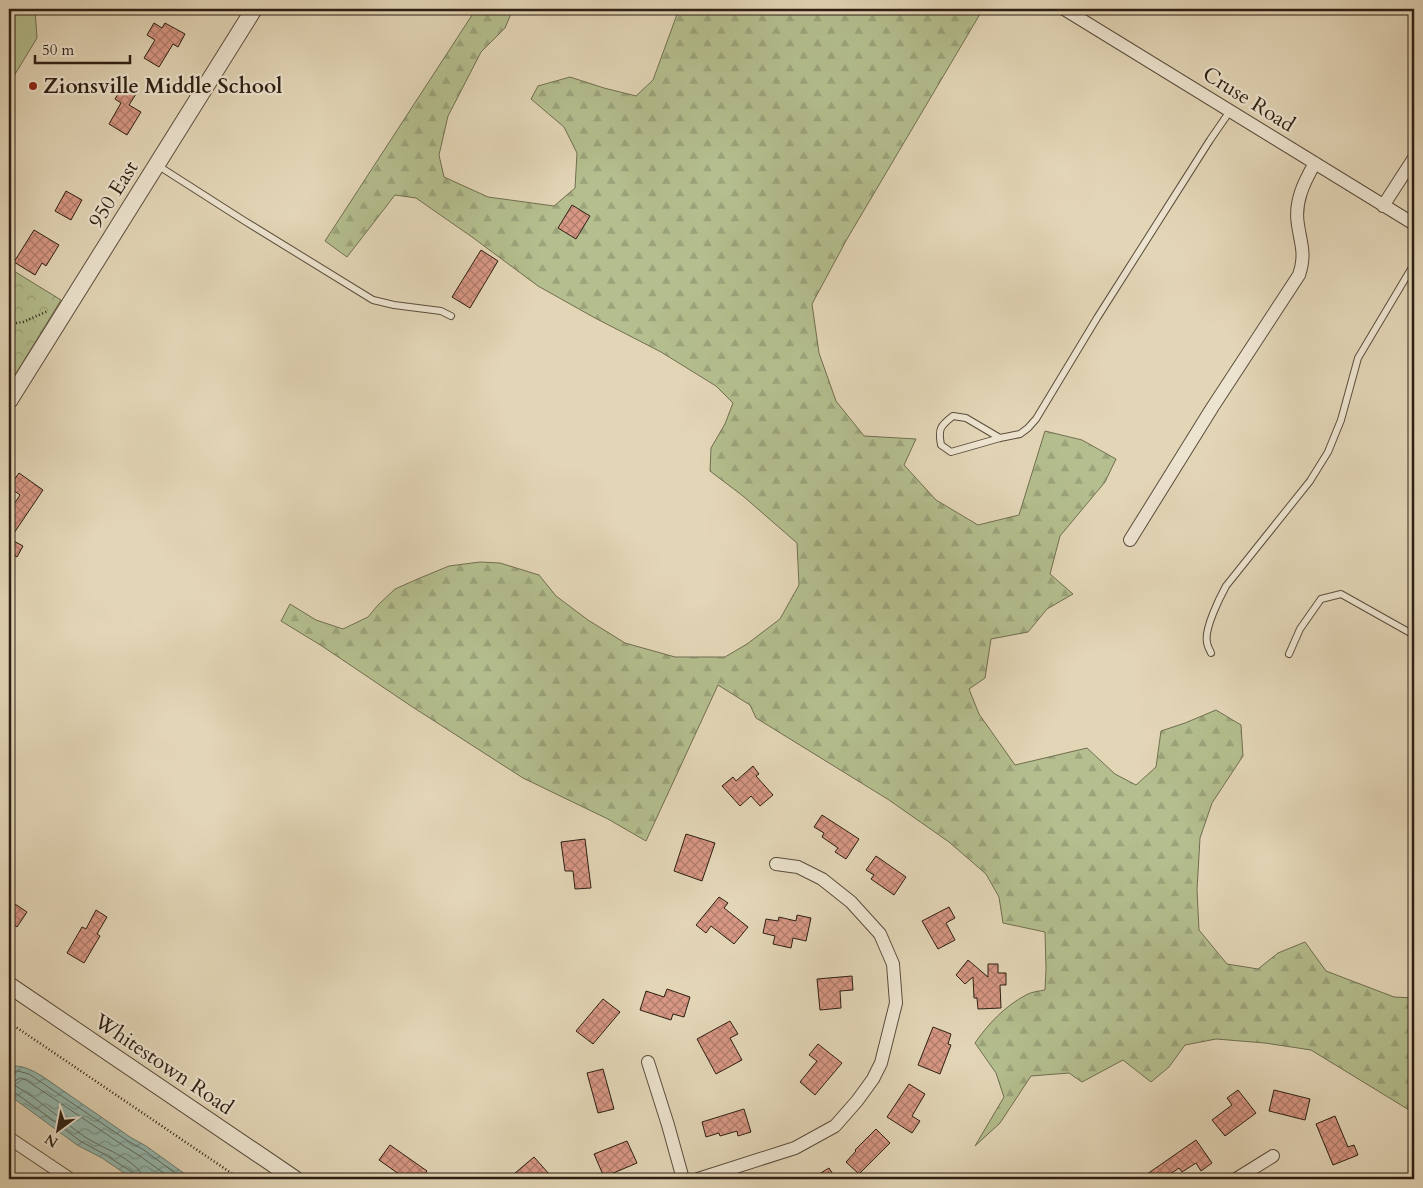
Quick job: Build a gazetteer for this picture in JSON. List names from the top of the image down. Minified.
{"streets":{"street":["Cruse Road","950 East","Whitestown Road"]},"places":["Zionsville Middle School"],"scale_bar":"50 m","north":"bottom left"}
